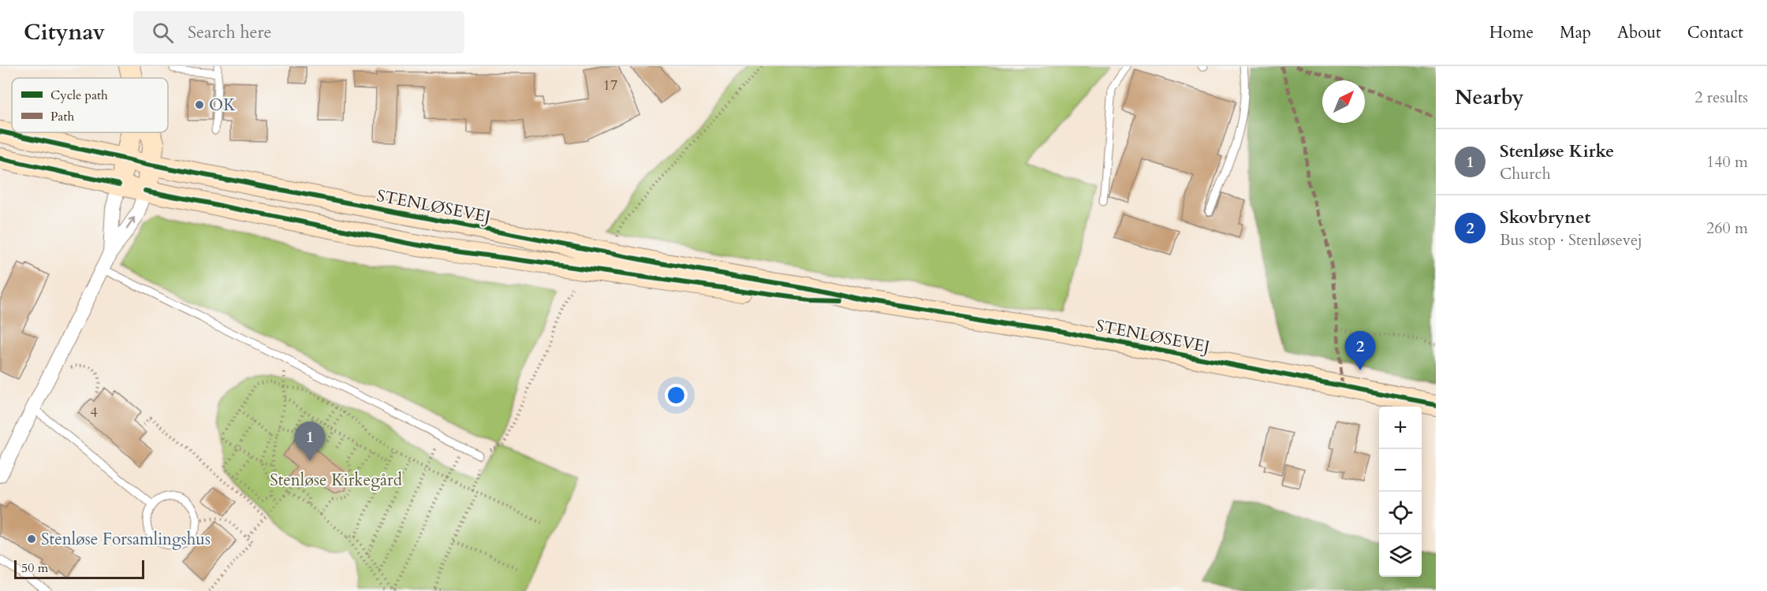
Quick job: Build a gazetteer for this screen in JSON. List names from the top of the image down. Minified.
{"streets":{"street":["STENLØSEVEJ"]},"parks":["Stenløse Kirkegård"],"places":["OK","Stenløse Forsamlingshus"],"house_numbers":["17","4"],"legend":["Cycle path","Path"],"scale_bar":"50 m","north":"top right","page":{"header":"Citynav","search":"Search here","nav":["Home","Map","About","Contact"],"heading":["Nearby","2 results"],"list":[{"mark":"1","name":"Stenløse Kirke","note":"Church","value":"140 m"},{"mark":"2","name":"Skovbrynet","note":"Bus stop · Stenløsevej","value":"260 m"}],"pins":["2","1"],"map_buttons":["+","−"],"scale":"50 m"}}
